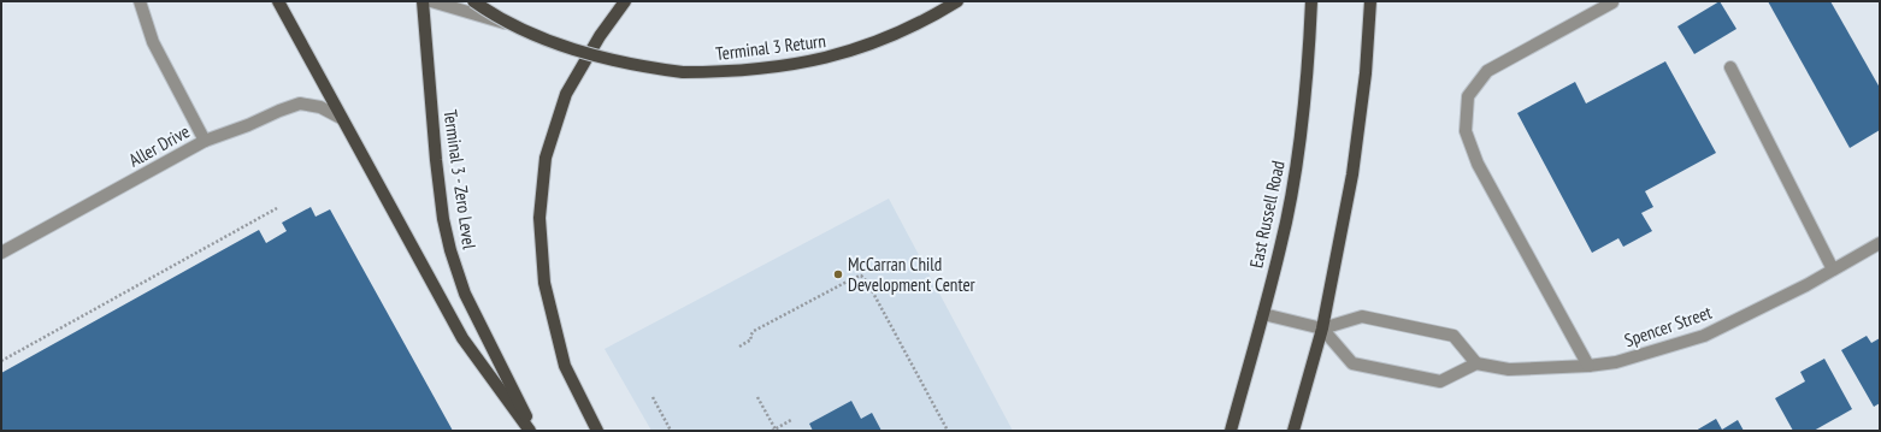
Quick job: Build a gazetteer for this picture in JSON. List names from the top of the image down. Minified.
{"streets":{"main road":["Terminal 3 Return","Terminal 3 - Zero Level","East Russell Road"],"street":["Aller Drive","Spencer Street"]},"places":["McCarran Child Development Center"]}
